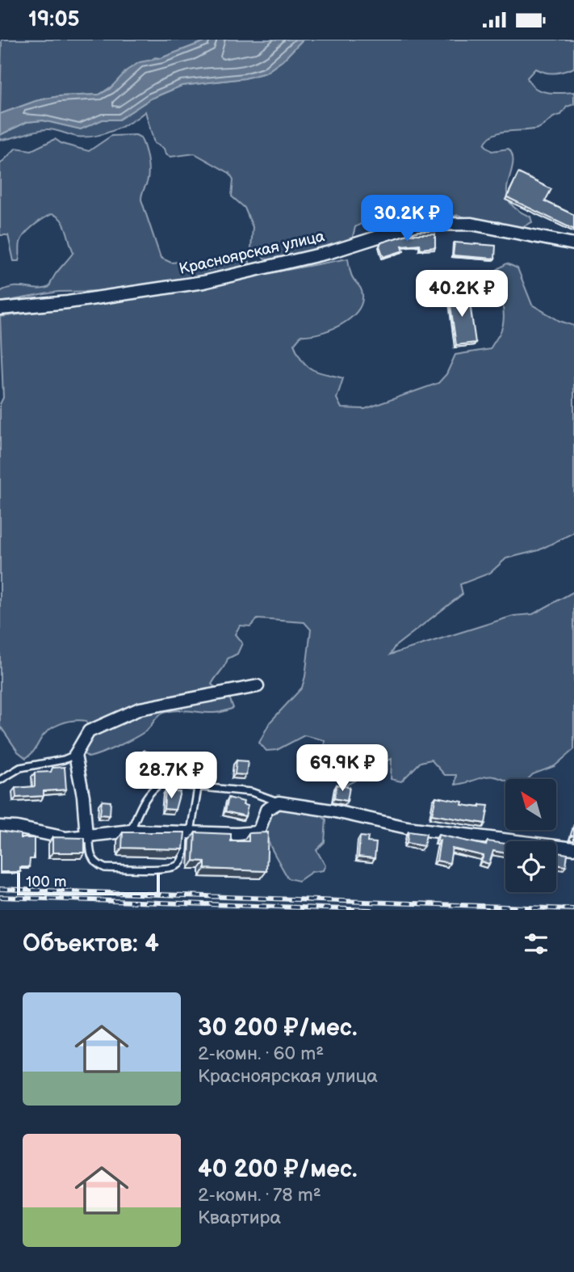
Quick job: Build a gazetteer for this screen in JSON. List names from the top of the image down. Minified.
{"streets":{"street":["Красноярская улица"]},"scale_bar":"100 m","north":"top left","page":{"status":"19:05","price":["30.2K ₽","40.2K ₽","69.9K ₽","28.7K ₽"],"scale":"100 m","heading":"Объектов: 4","list":[{"name":"30 200 ₽/мес.","note":"2-комн. · 60 m² · Красноярская улица"},{"name":"40 200 ₽/мес.","note":"2-комн. · 78 m² · Квартира"}]}}
